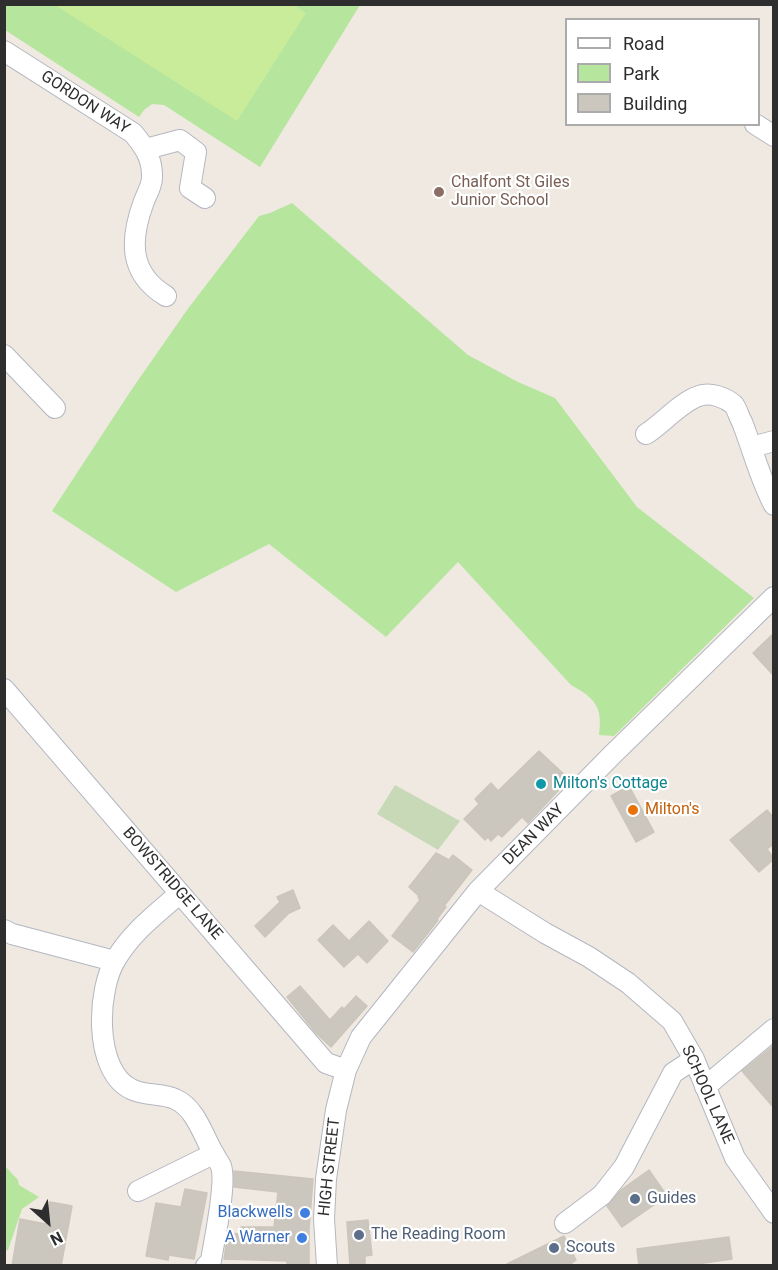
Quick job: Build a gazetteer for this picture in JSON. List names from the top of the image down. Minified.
{"streets":{"street":["GORDON WAY","DEAN WAY","BOWSTRIDGE LANE","SCHOOL LANE","HIGH STREET"]},"crossings":[["DEAN WAY","BOWSTRIDGE LANE"],["DEAN WAY","SCHOOL LANE"],["DEAN WAY","HIGH STREET"],["BOWSTRIDGE LANE","HIGH STREET"]],"places":["Chalfont St Giles Junior School","Milton's Cottage","Milton's","Guides","Blackwells","The Reading Room","A Warner","Scouts"],"legend":["Road","Park","Building"],"north":"bottom right"}
